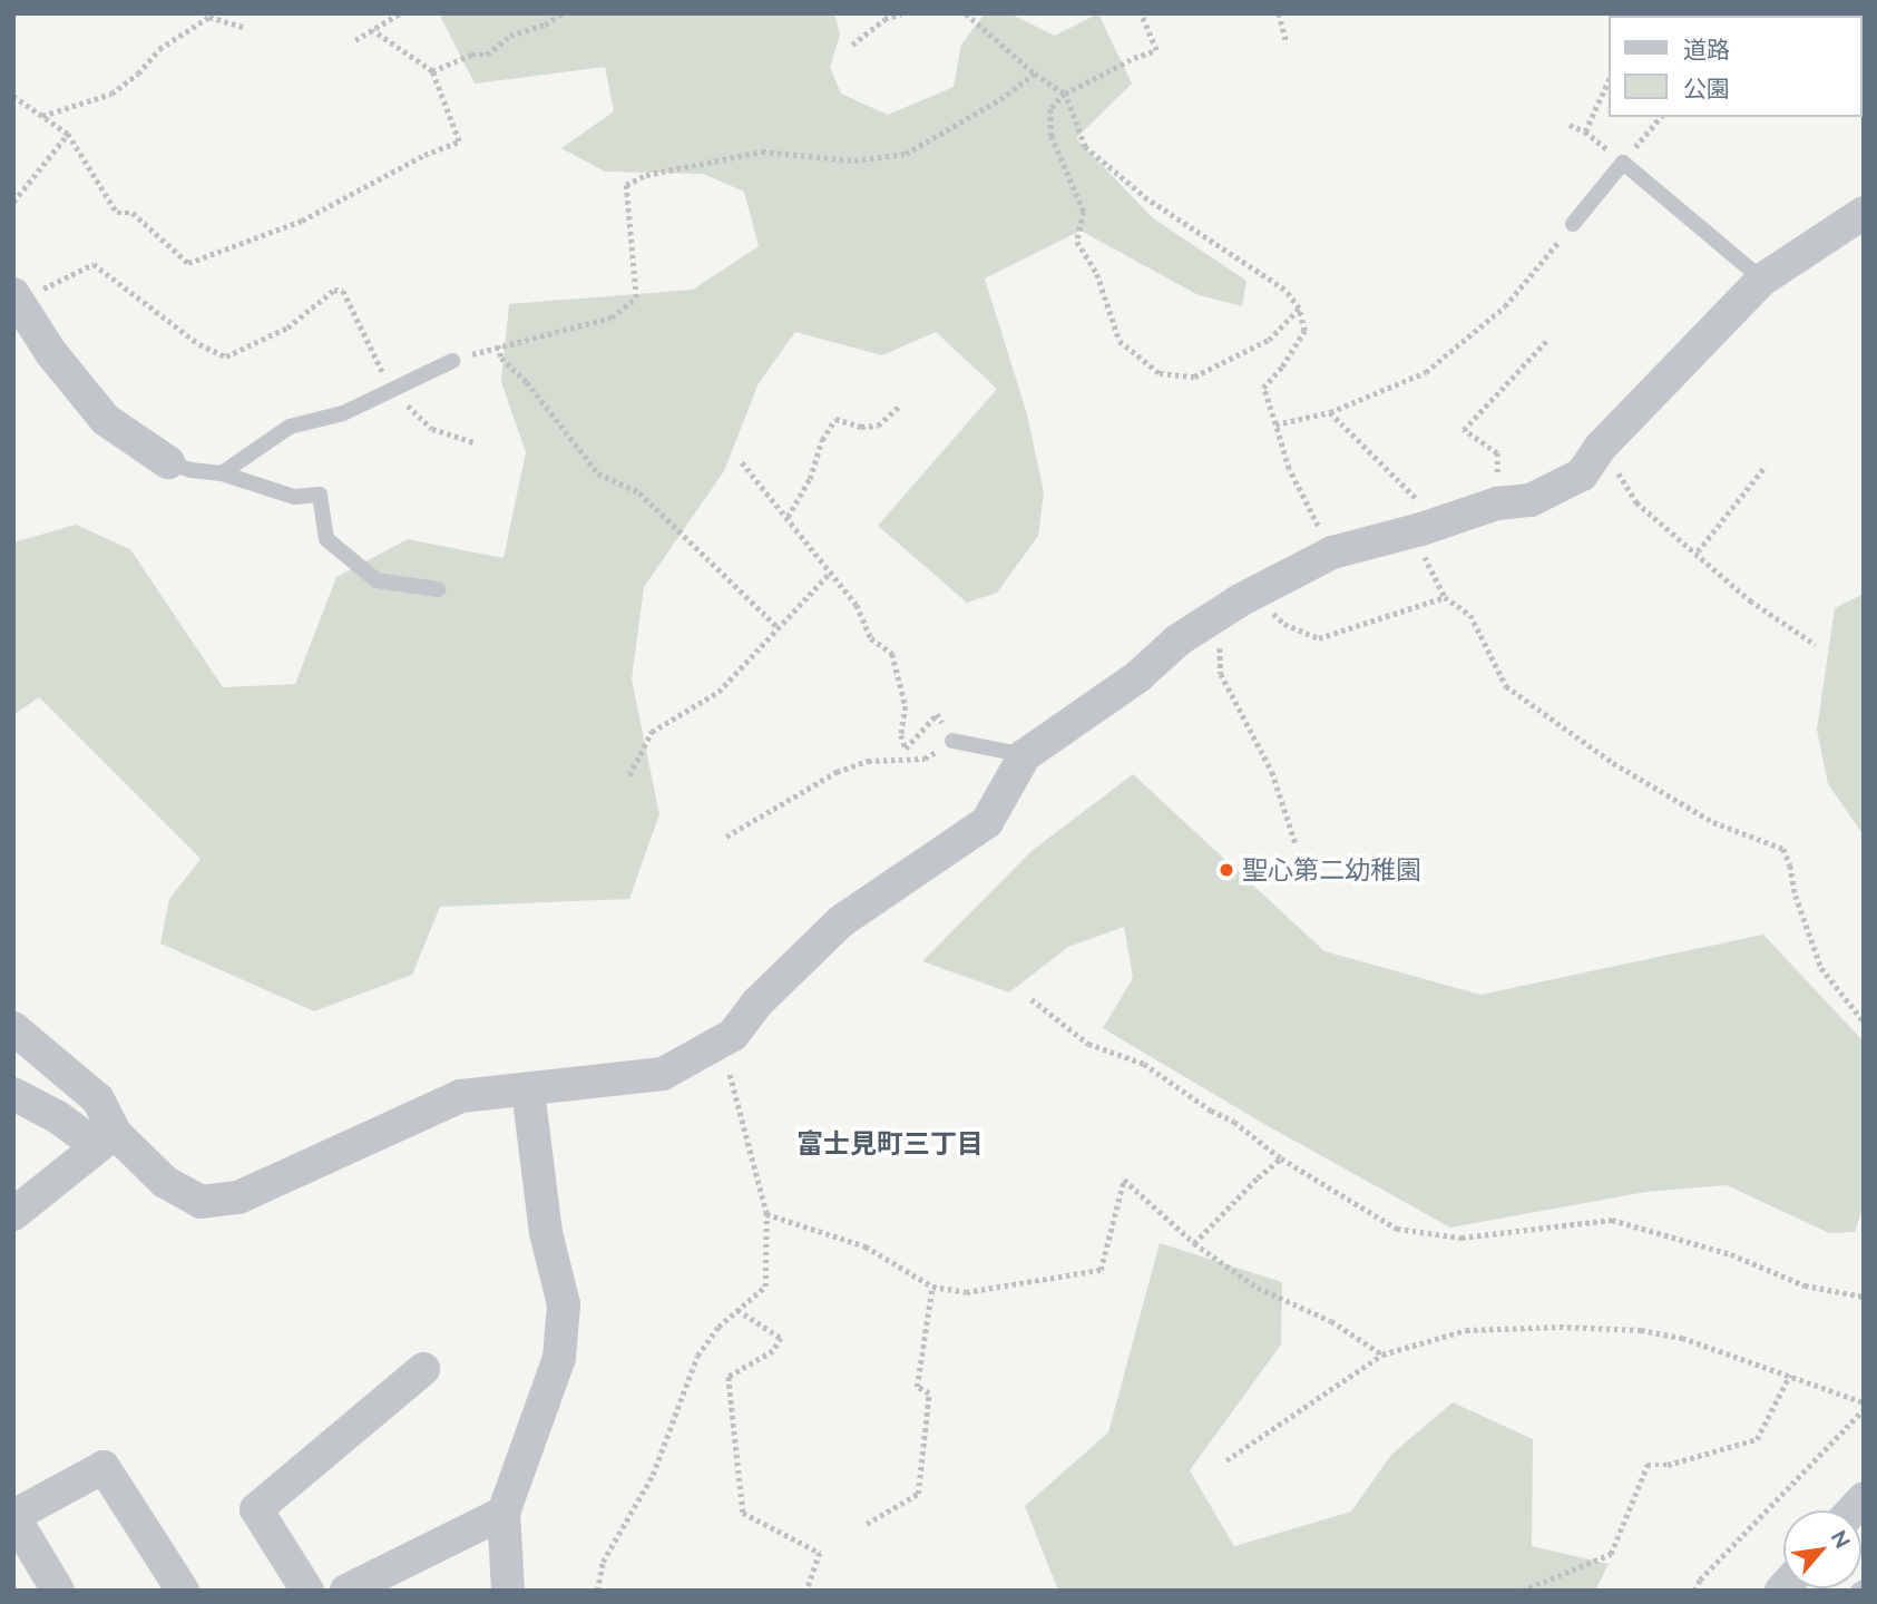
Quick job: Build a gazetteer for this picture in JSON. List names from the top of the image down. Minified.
{"districts":["富士見町三丁目"],"places":["聖心第二幼稚園"],"legend":["道路","公園"],"north":"top right"}
